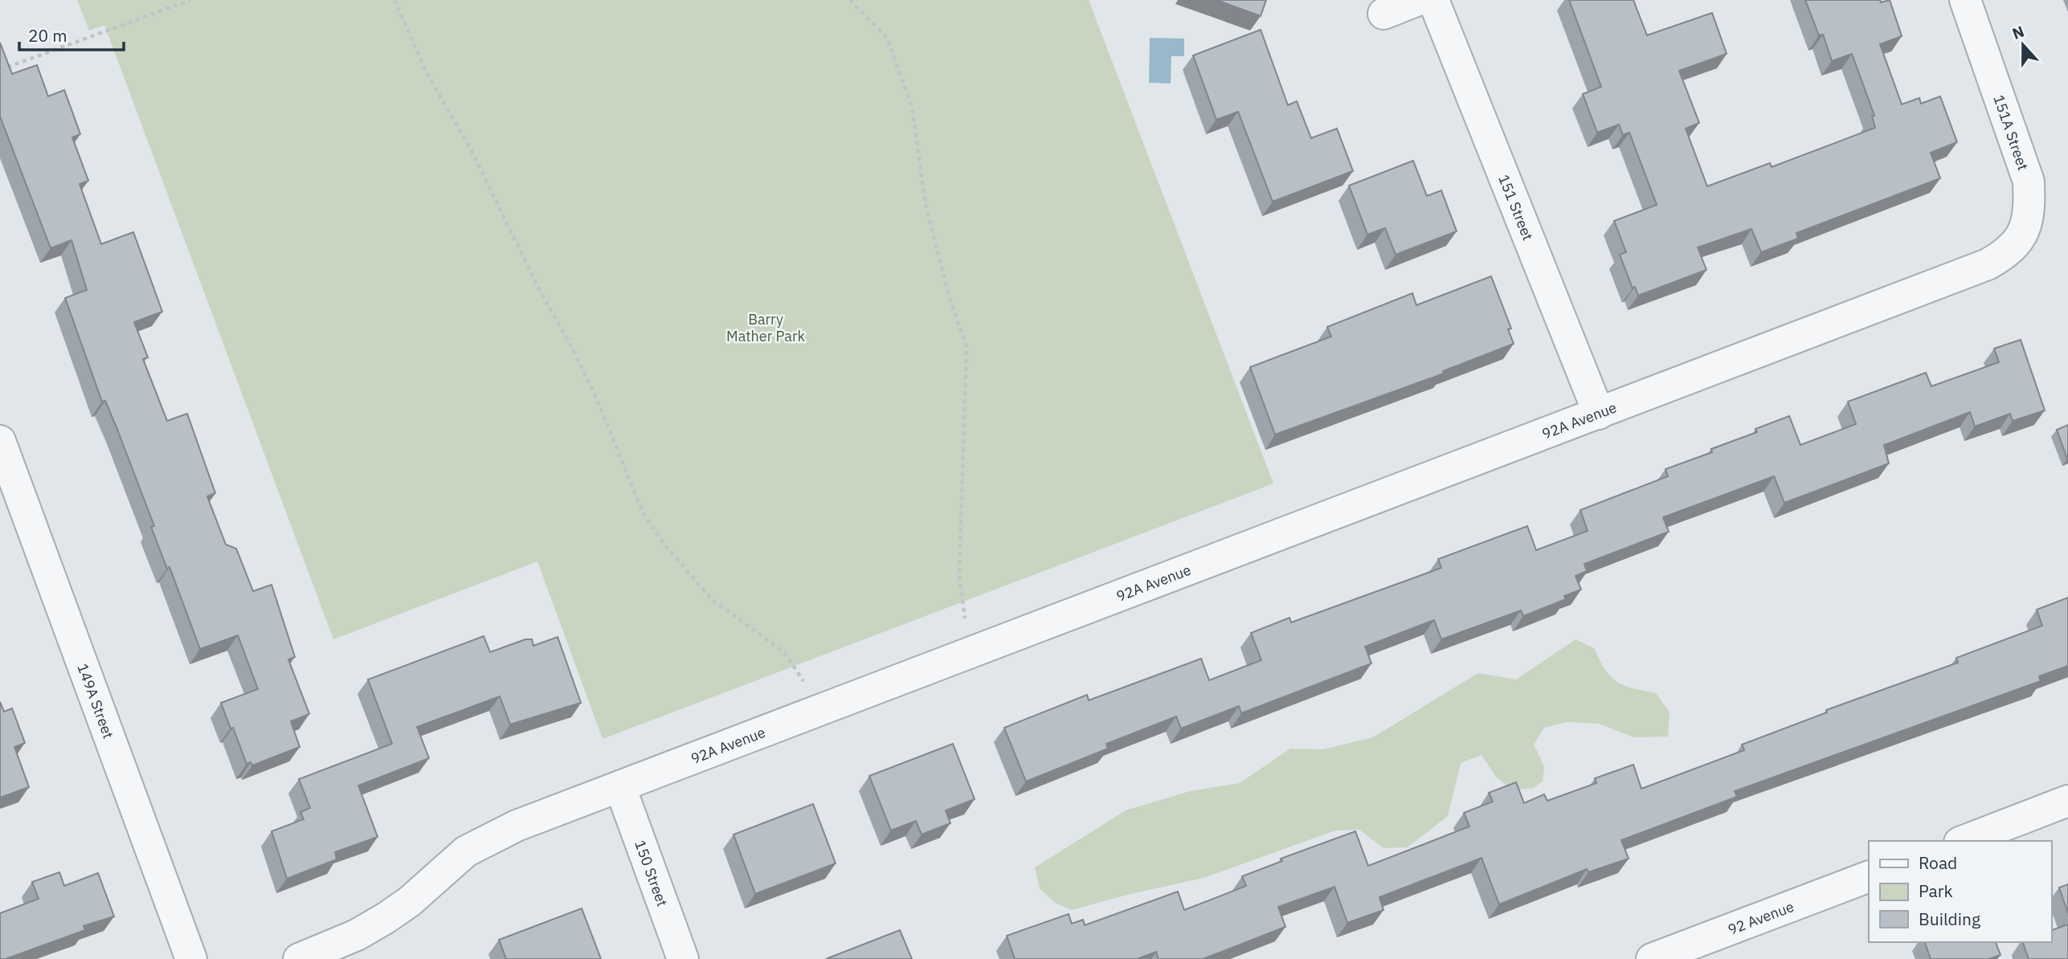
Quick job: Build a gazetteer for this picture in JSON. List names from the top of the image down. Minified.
{"streets":{"street":["151A Street","151 Street","92A Avenue","149A Street","150 Street","92 Avenue"]},"crossings":[["151A Street","92A Avenue"],["151 Street","92A Avenue"],["92A Avenue","150 Street"]],"parks":["Barry Mather Park"],"legend":["Road","Park","Building"],"scale_bar":"20 m","north":"top"}
